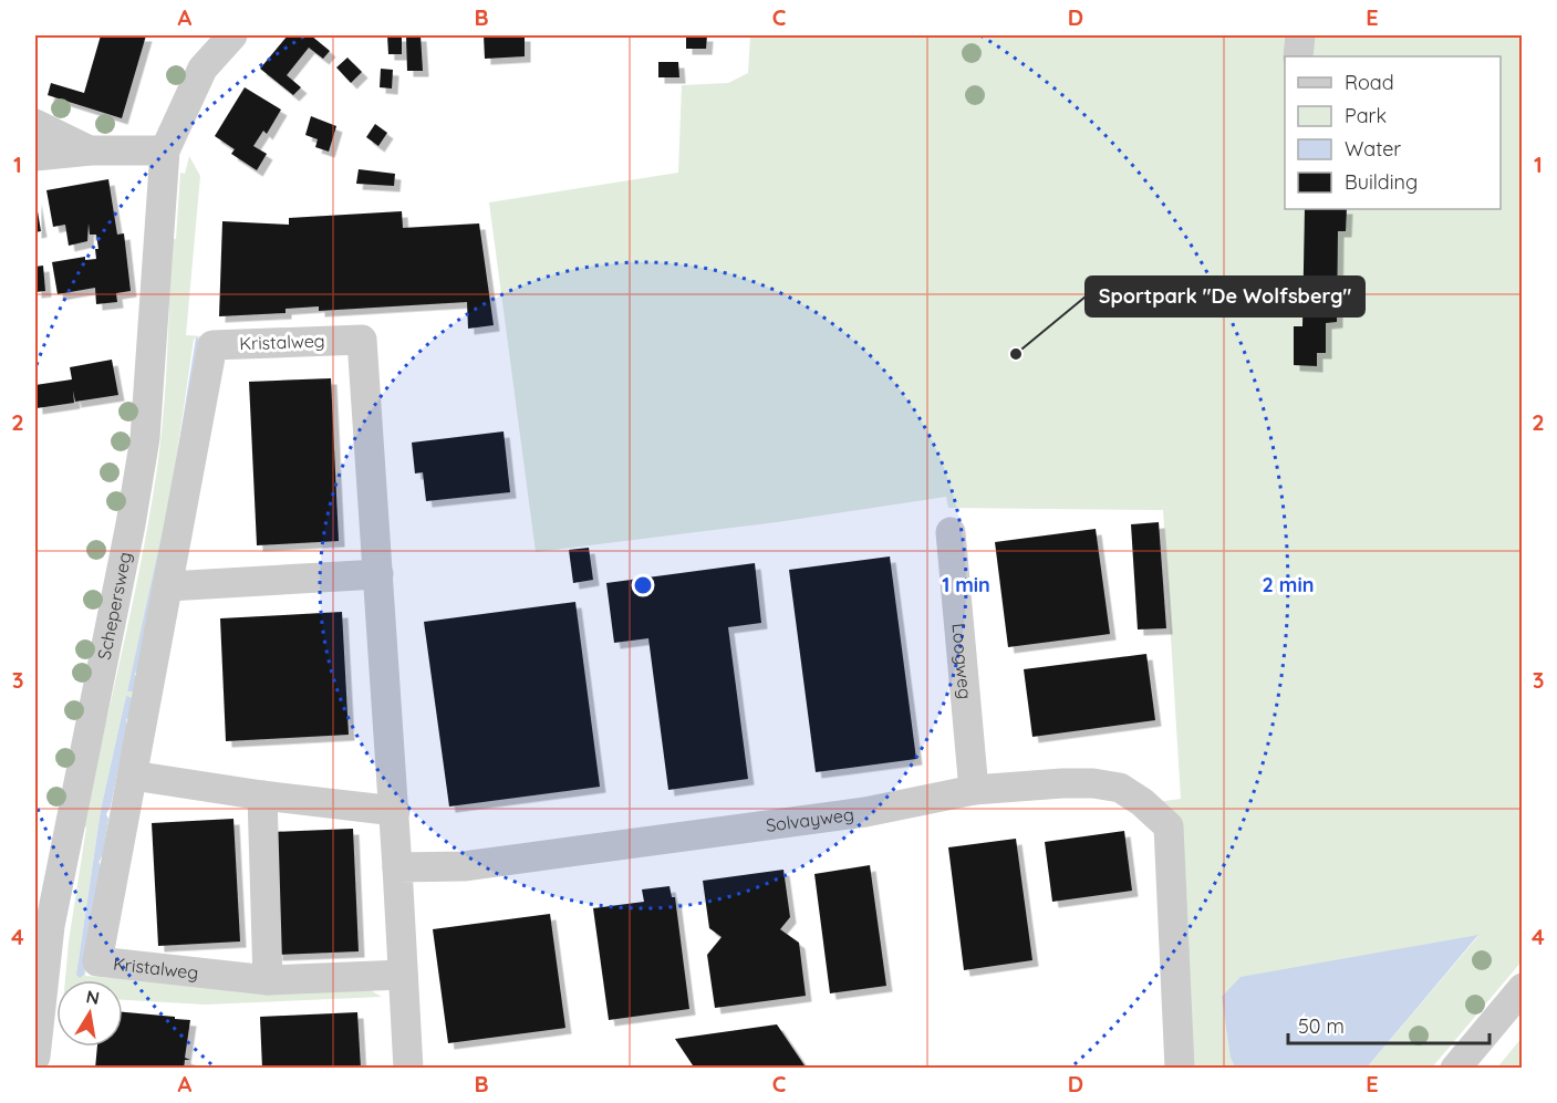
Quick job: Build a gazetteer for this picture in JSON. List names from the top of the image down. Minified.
{"streets":{"street":["Kristalweg","Schepersweg","Loogweg","Solvayweg"]},"crossings":[["Kristalweg","Solvayweg"],["Loogweg","Solvayweg"]],"places":["Sportpark \"De Wolfsberg\""],"legend":["Road","Park","Water","Building"],"scale_bar":"50 m","north":"top","grid":{"columns":["A","B","C","D","E"],"rows":["1","2","3","4"]},"rings":["1 min","2 min"]}
